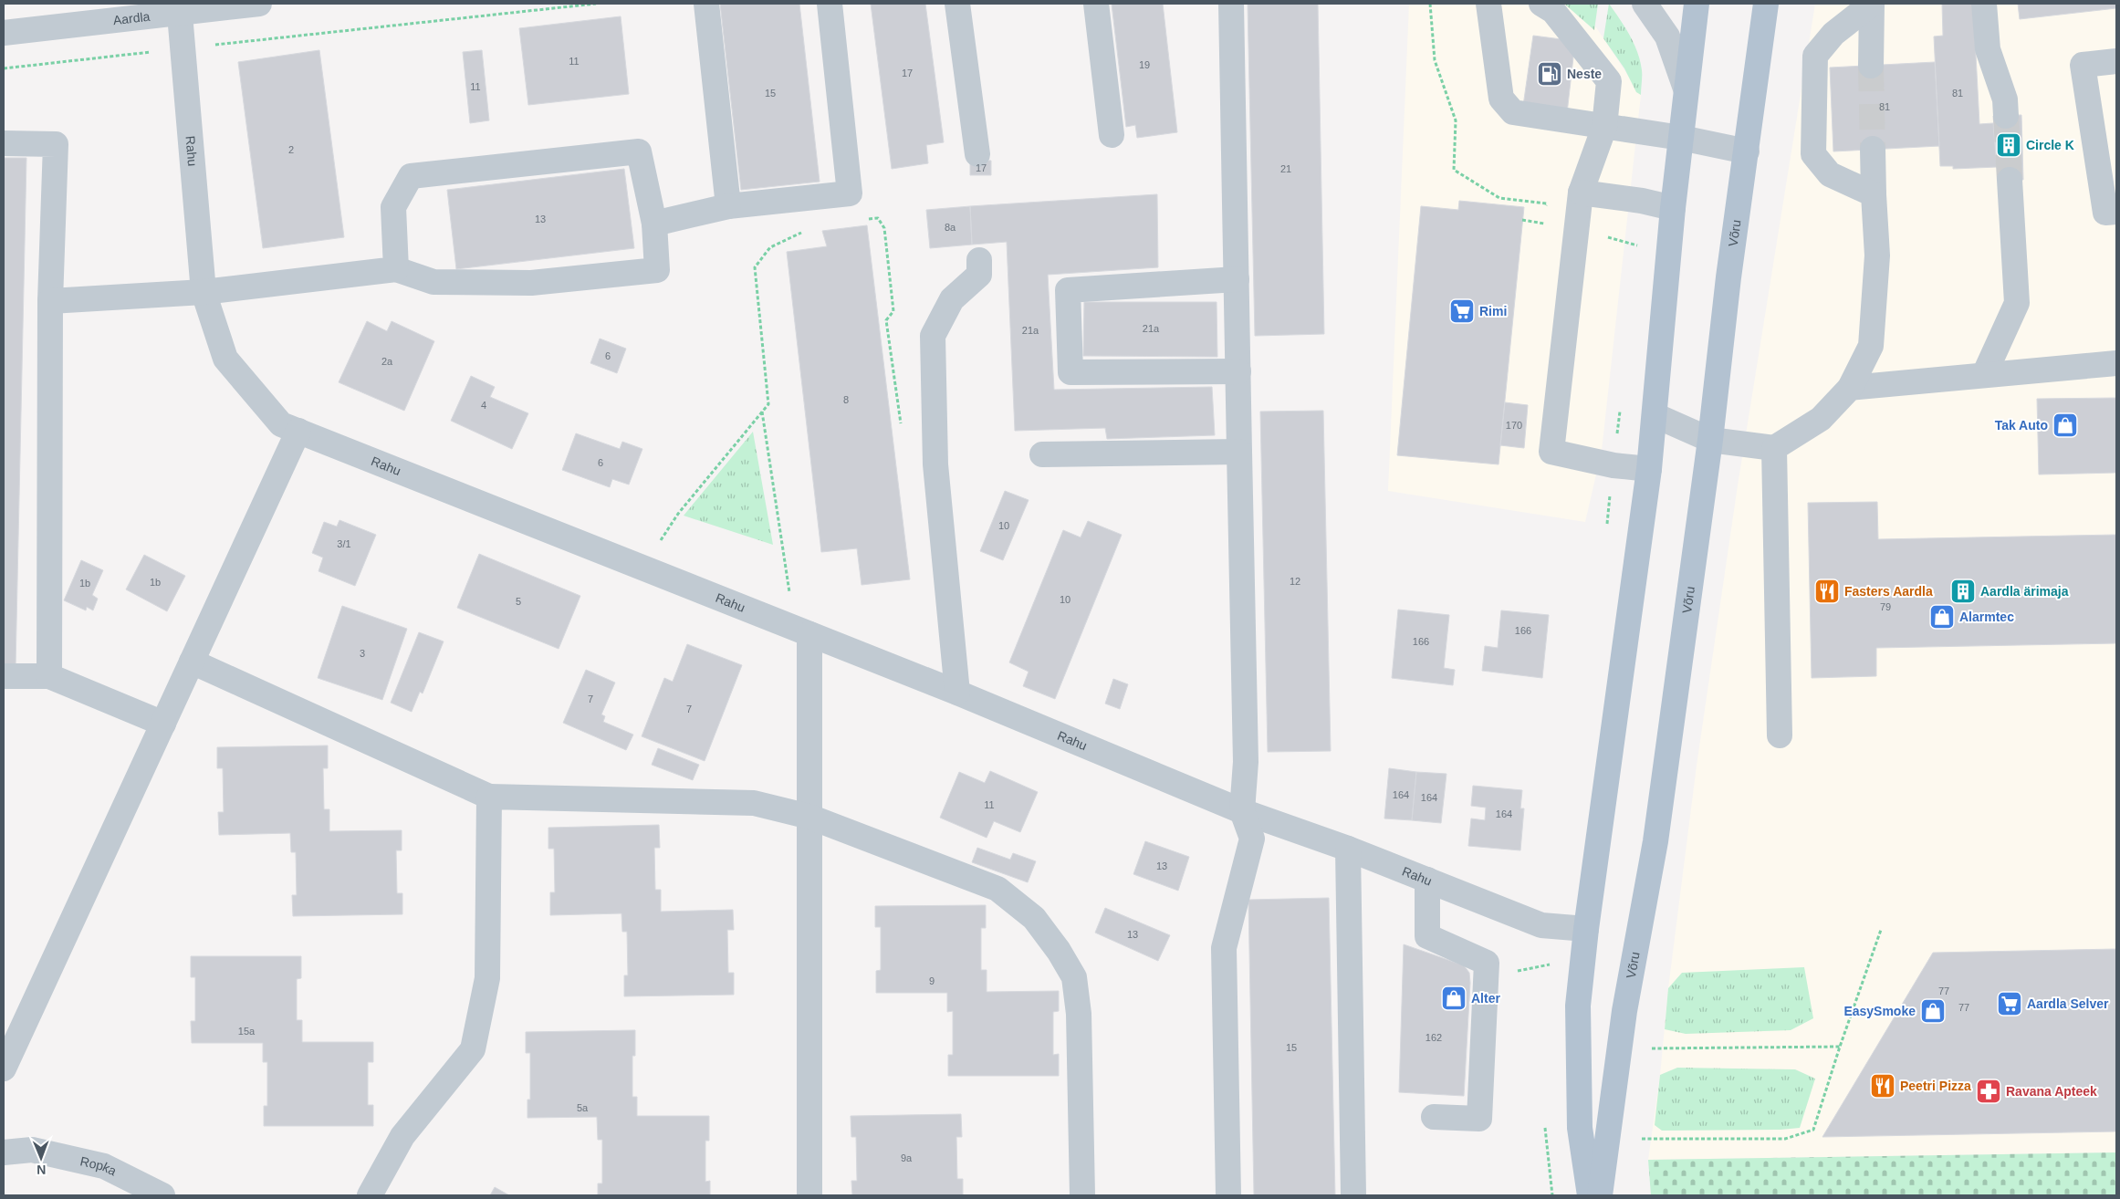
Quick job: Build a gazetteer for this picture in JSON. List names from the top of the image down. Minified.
{"streets":{"main road":["Võru"],"street":["Aardla","Rahu","Ropka"]},"crossings":[["Aardla","Rahu"]],"places":{"fuel station":["Neste"],"building":["Circle K","Aardla ärimaja"],"supermarket":["Rimi","Aardla Selver"],"shop":["Tak Auto","Alarmtec","Alter","EasySmoke"],"restaurant":["Fasters Aardla","Peetri Pizza"],"pharmacy":["Ravana Apteek"]},"house_numbers":["11","19","17","11","15","81","81","2","17","21","13","8a","21a","21a","6","2a","8","4","170","6","10","3/1","12","1b","1b","10","5","79","166","166","3","7","7","164","164","11","164","13","13","9","77","77","15a","162","15","5a","9a"],"north":"bottom"}
